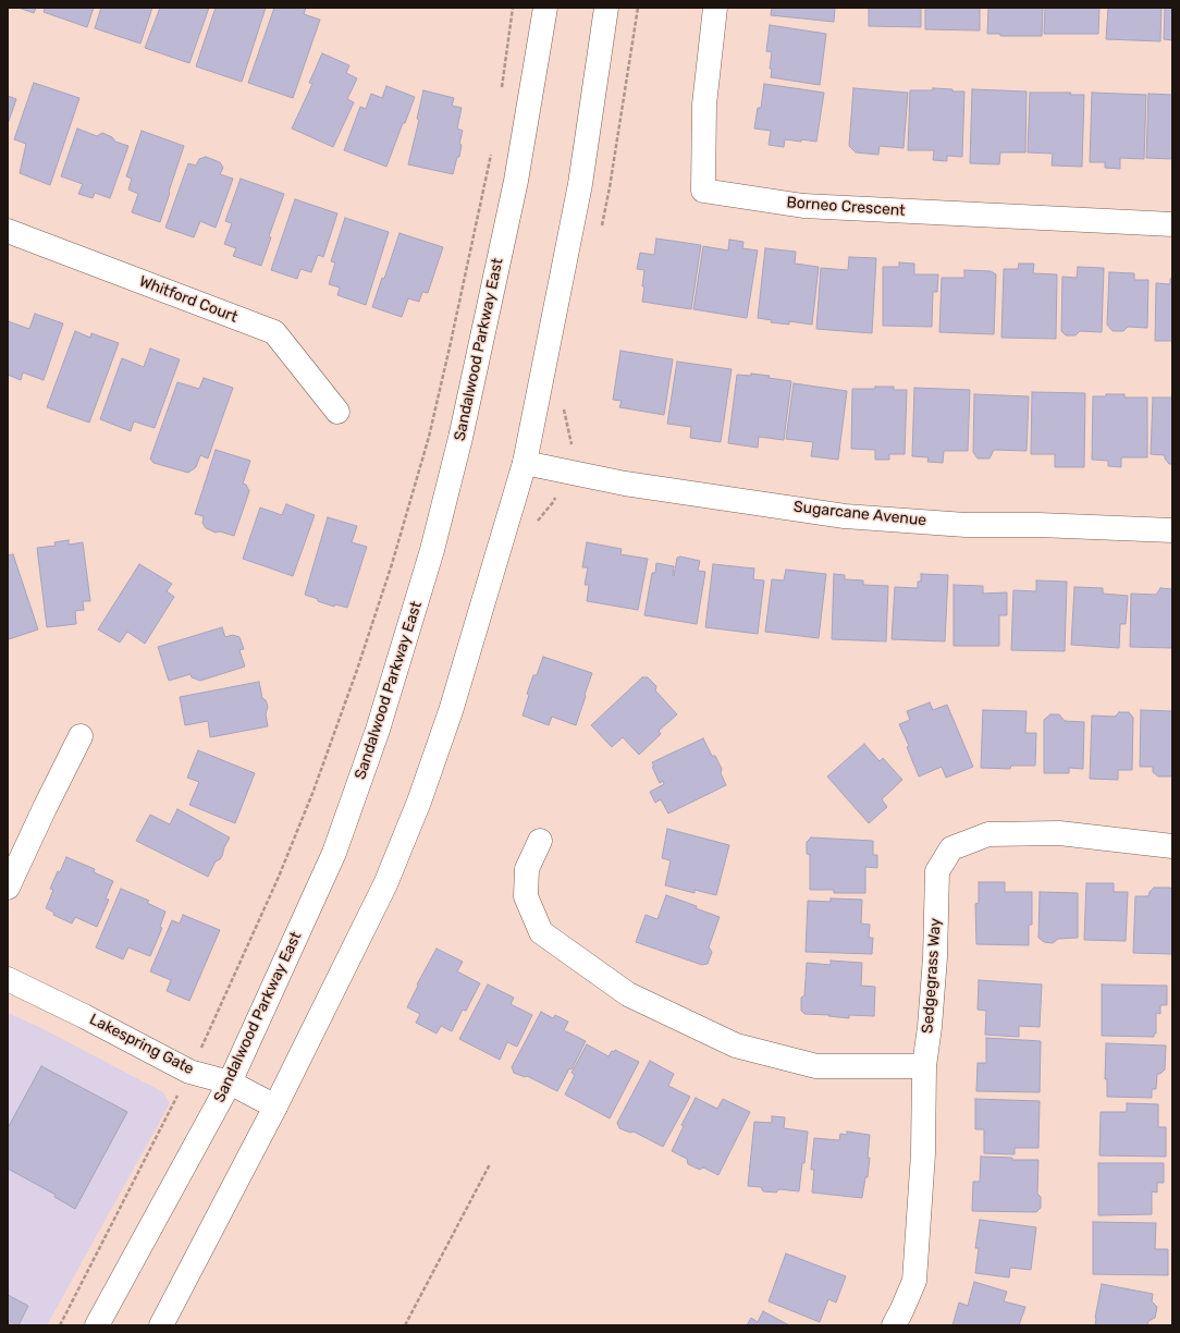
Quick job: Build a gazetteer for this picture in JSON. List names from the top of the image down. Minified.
{"streets":{"street":["Borneo Crescent","Whitford Court","Sandalwood Parkway East","Sugarcane Avenue","Sedgegrass Way","Lakespring Gate"]},"crossings":[["Sandalwood Parkway East","Lakespring Gate"]]}
